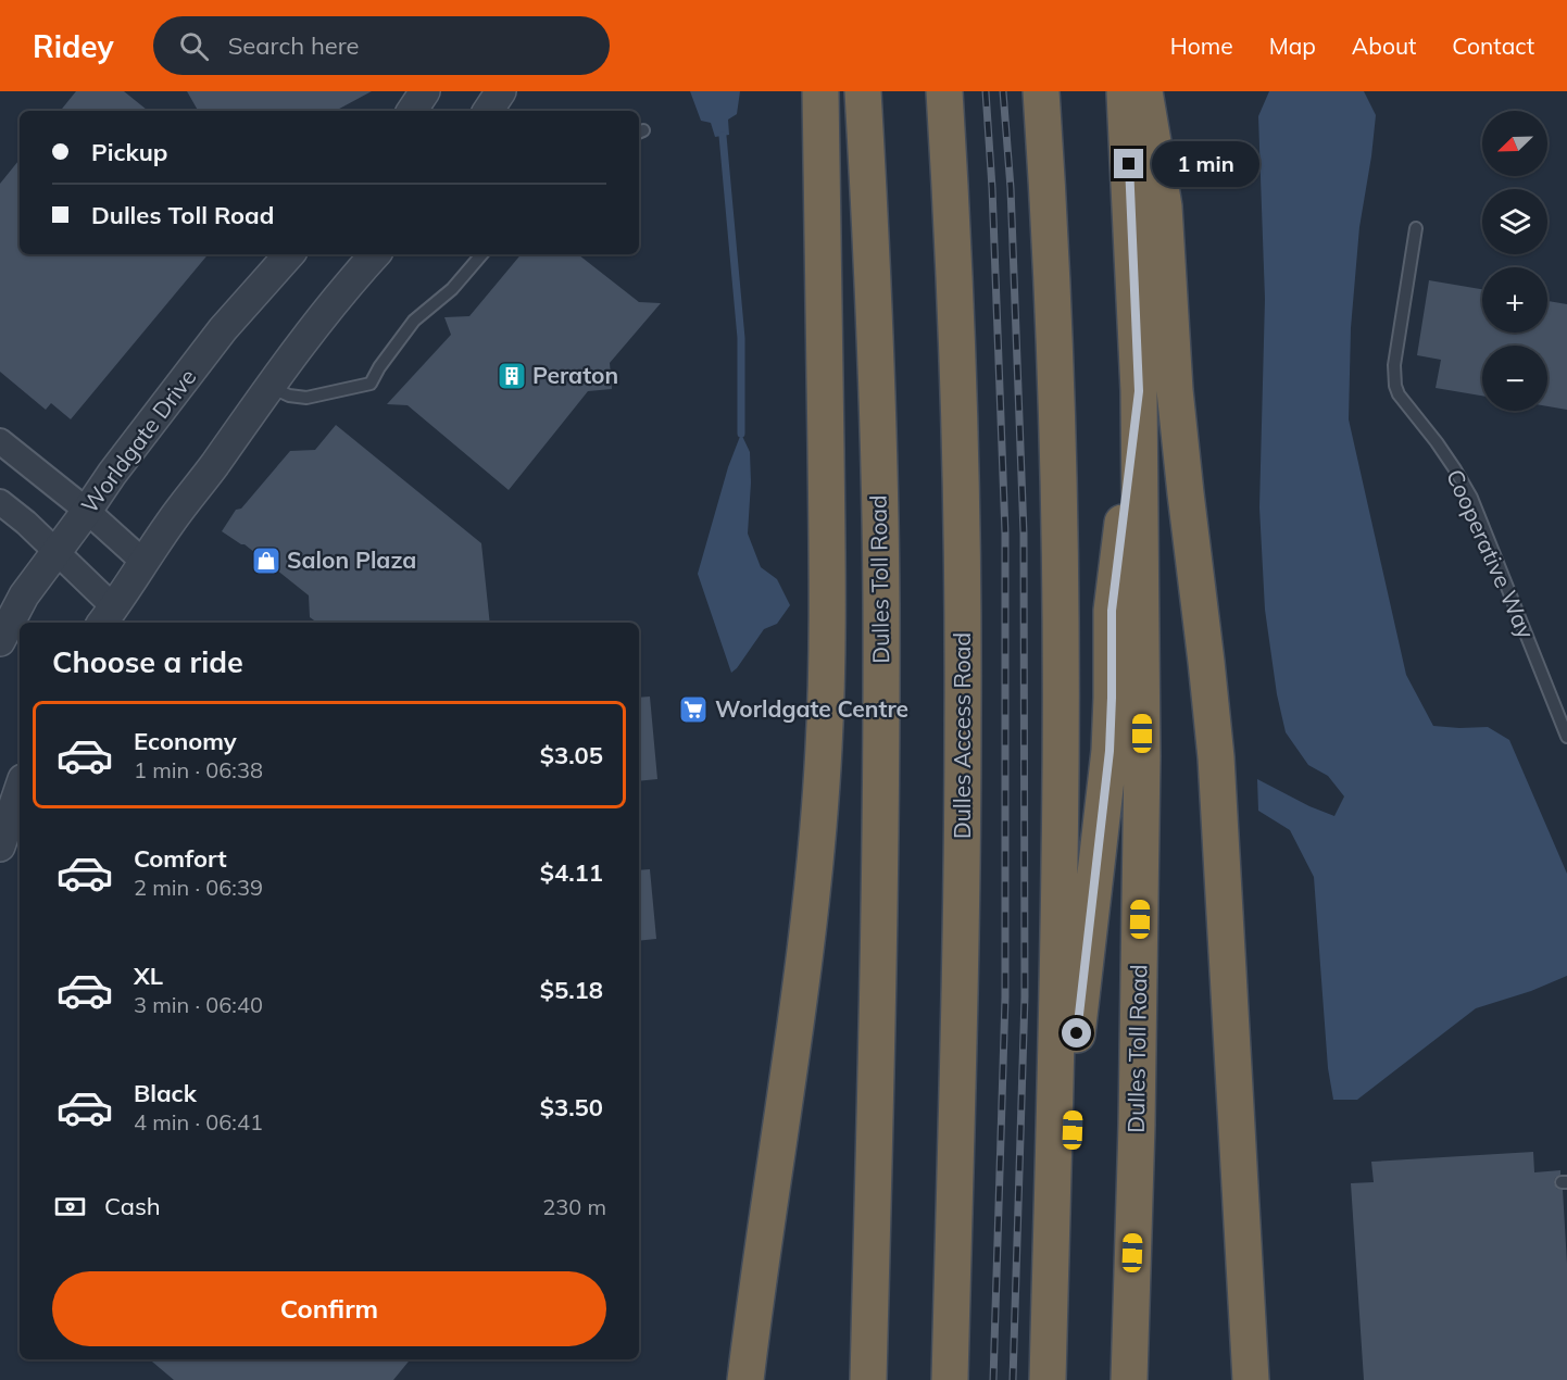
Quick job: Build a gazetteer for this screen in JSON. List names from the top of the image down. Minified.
{"streets":{"highway":["Dulles Toll Road","Dulles Access Road"],"street":["Worldgate Drive"],"lane":["Cooperative Way"]},"places":{"building":["Peraton"],"shop":["Salon Plaza"],"supermarket":["Worldgate Centre"]},"north":"bottom left","page":{"header":"Ridey","search":"Search here","nav":["Home","Map","About","Contact"],"map_buttons":["+","−"],"banner":["Pickup","Dulles Toll Road"],"bubble":"1 min","heading":"Choose a ride","list":[{"name":"Economy","note":"1 min · 06:38","value":"$3.05"},{"name":"Comfort","note":"2 min · 06:39","value":"$4.11"},{"name":"XL","note":"3 min · 06:40","value":"$5.18"},{"name":"Black","note":"4 min · 06:41","value":"$3.50"}],"pay":["Cash","230 m"],"buttons":"Confirm"}}
